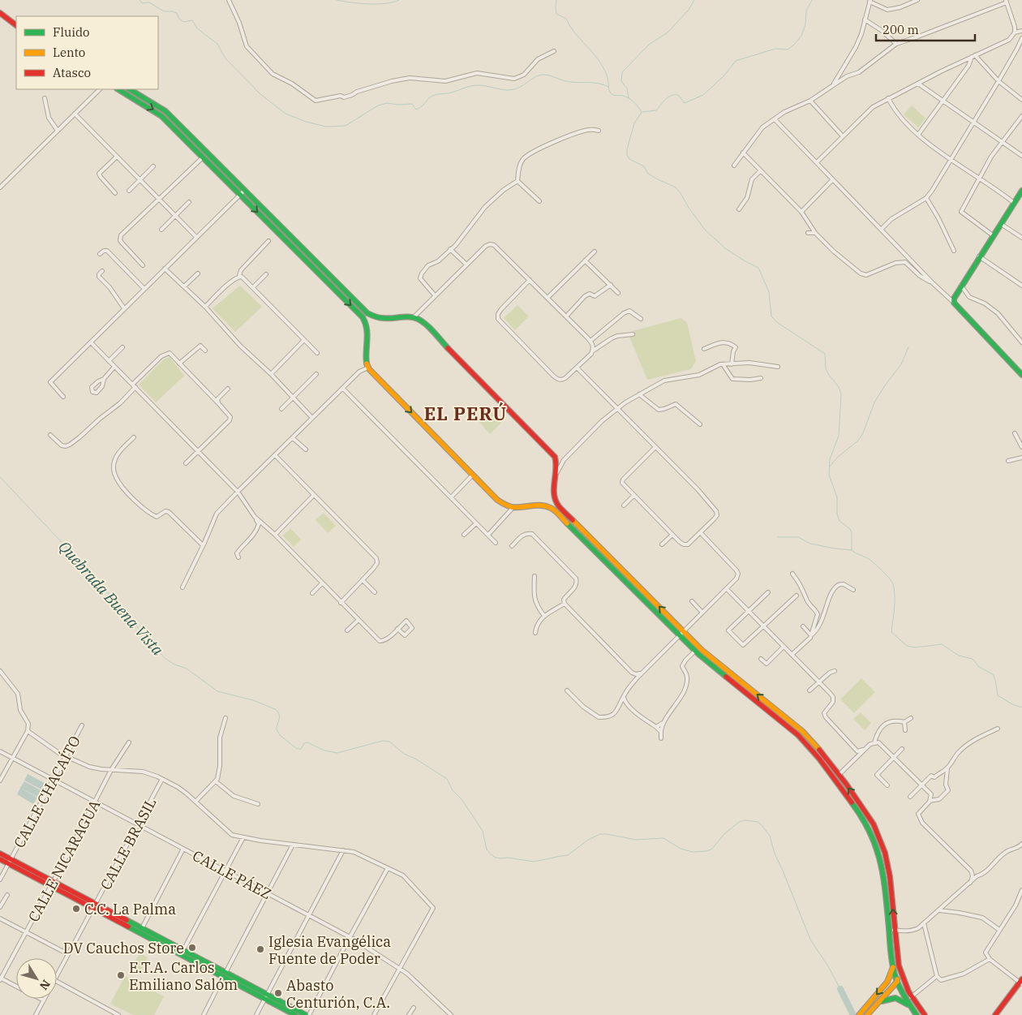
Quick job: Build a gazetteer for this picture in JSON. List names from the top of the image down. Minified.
{"streets":{"street":["CALLE CHACAÍTO","CALLE BRASIL","CALLE NICARAGUA","CALLE PÁEZ"]},"crossings":[["CALLE CHACAÍTO","CALLE PÁEZ"],["CALLE BRASIL","CALLE PÁEZ"],["CALLE NICARAGUA","CALLE PÁEZ"]],"districts":["EL PERÚ"],"water":["Quebrada Buena Vista"],"places":["C.C. La Palma","DV Cauchos Store","Iglesia Evangélica Fuente de Poder","E.T.A. Carlos Emiliano Salóm","Abasto Centurión, C.A."],"legend":["Fluido","Lento","Atasco"],"scale_bar":"200 m","north":"bottom right"}
